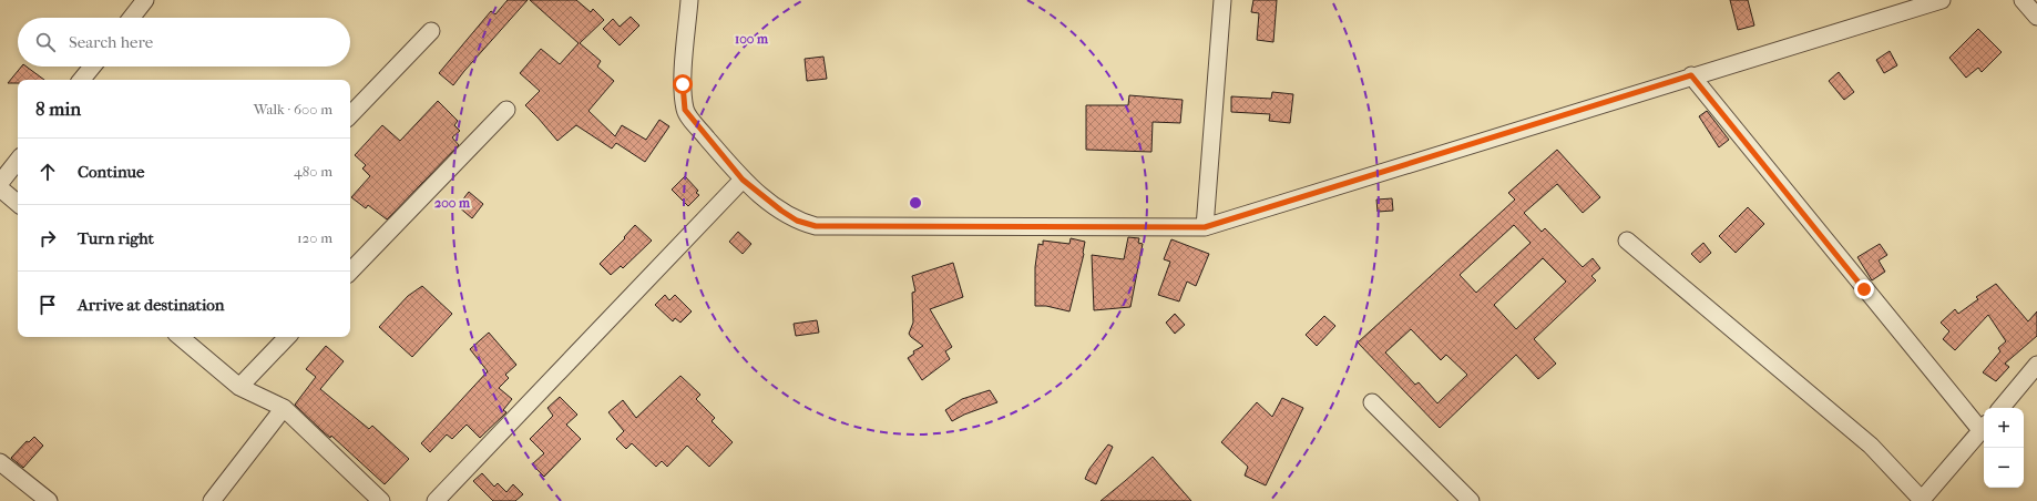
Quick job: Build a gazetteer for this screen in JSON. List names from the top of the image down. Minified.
{"page":{"search":"Search here","heading":["8 min","Walk · 600 m"],"list":[["Continue","480 m"],["Turn right","120 m"],"Arrive at destination"],"map_buttons":["+","−"]},"rings":["100 m","200 m"]}
